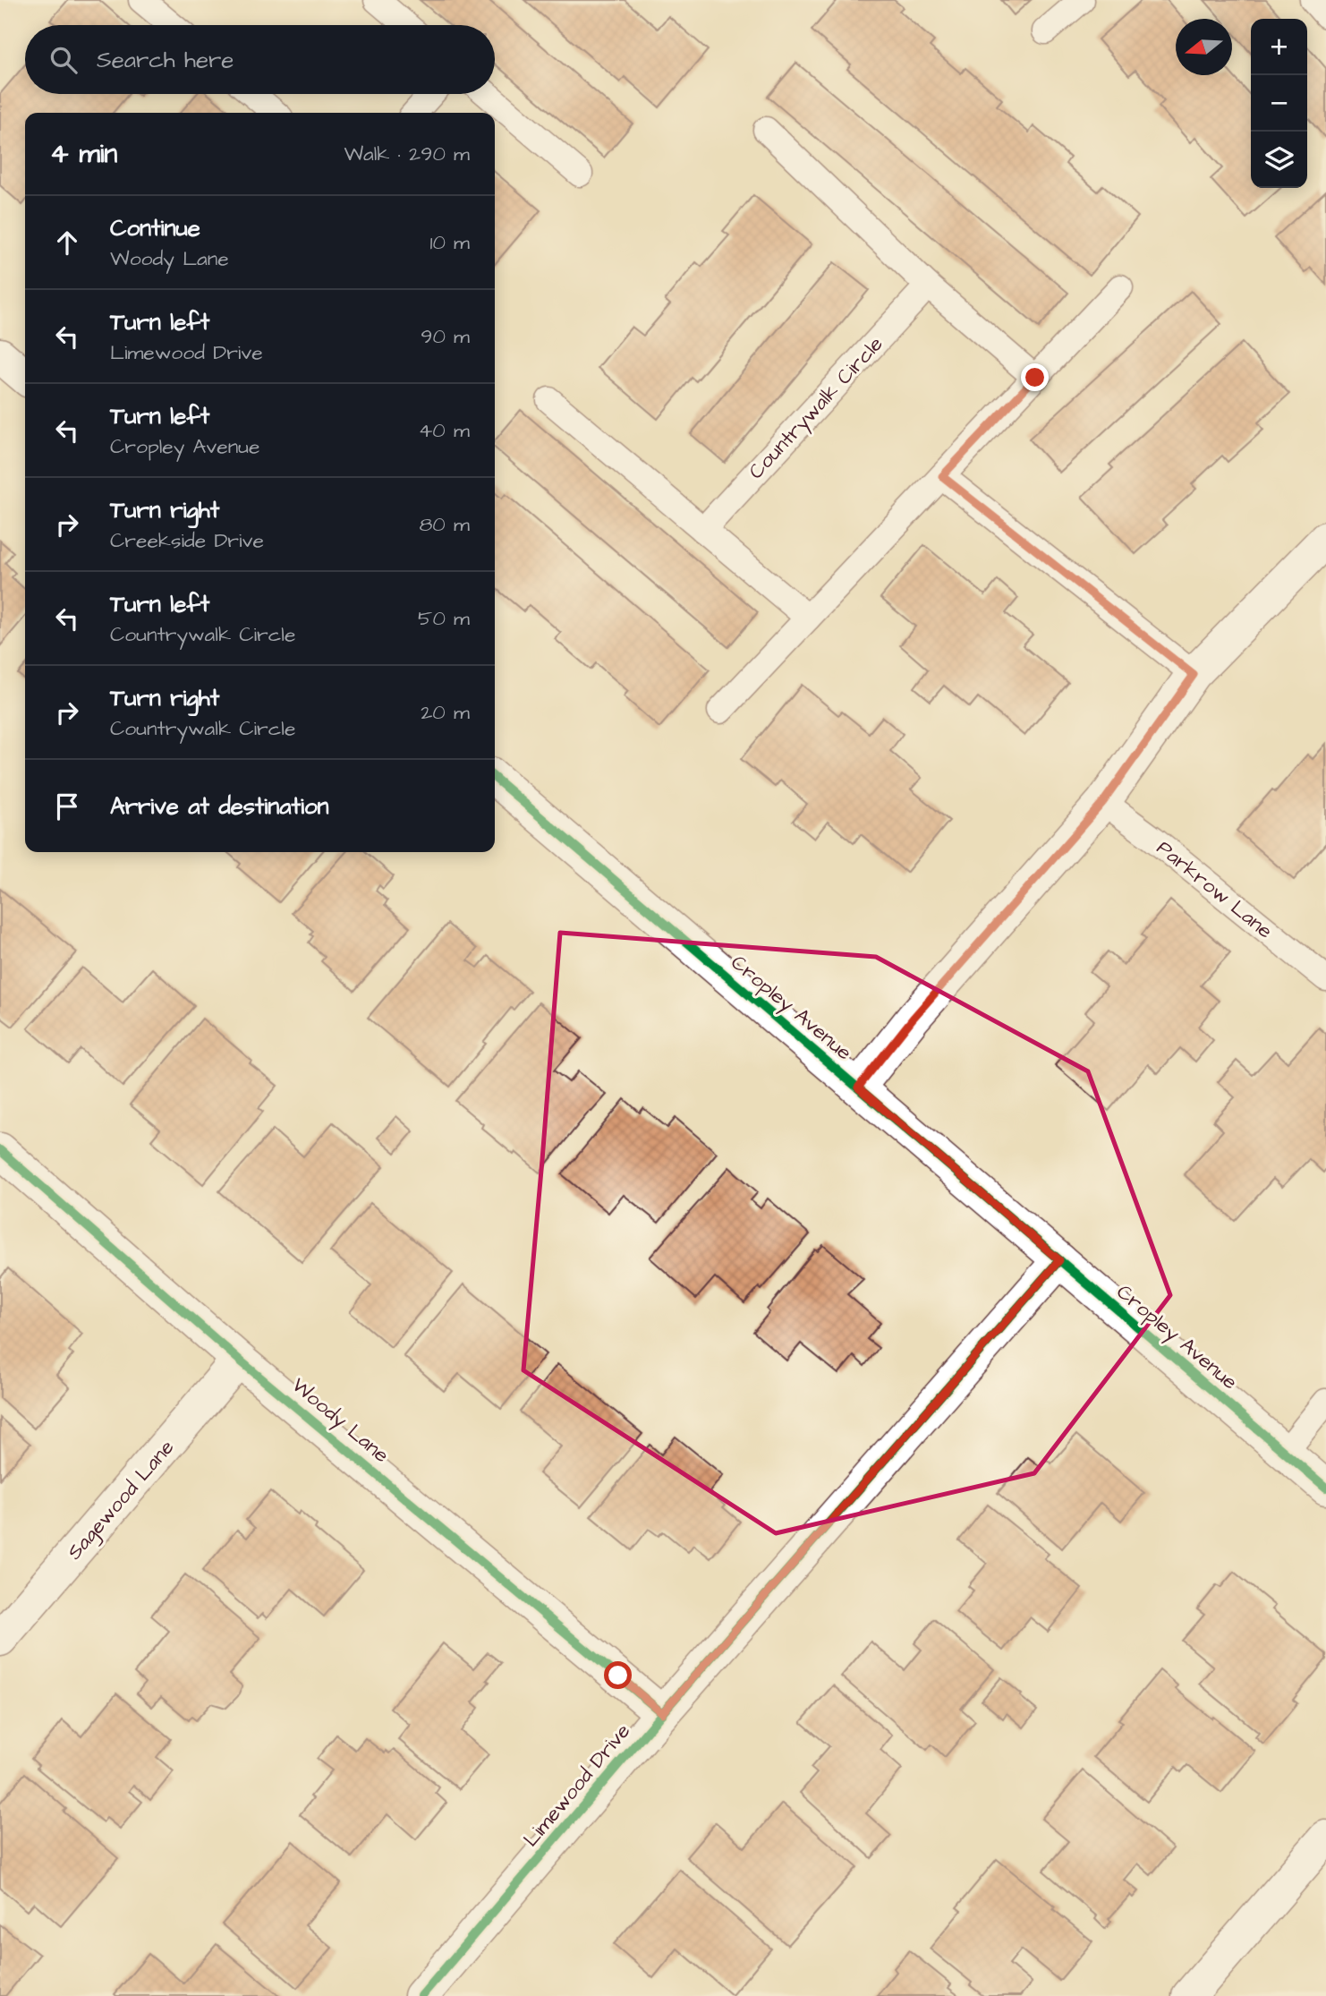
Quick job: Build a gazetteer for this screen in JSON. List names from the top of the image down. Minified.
{"streets":{"street":["Cropley Avenue","Woody Lane","Sagewood Lane","Limewood Drive"],"lane":["Countrywalk Circle","Parkrow Lane"]},"crossings":[["Cropley Avenue","Limewood Drive"],["Woody Lane","Sagewood Lane"],["Woody Lane","Limewood Drive"]],"north":"left","page":{"map_buttons":["+","−"],"search":"Search here","heading":["4 min","Walk · 290 m"],"list":[["Continue","Woody Lane","10 m"],["Turn left","Limewood Drive","90 m"],["Turn left","Cropley Avenue","40 m"],["Turn right","Creekside Drive","80 m"],["Turn left","Countrywalk Circle","50 m"],["Turn right","Countrywalk Circle","20 m"],"Arrive at destination"]}}
